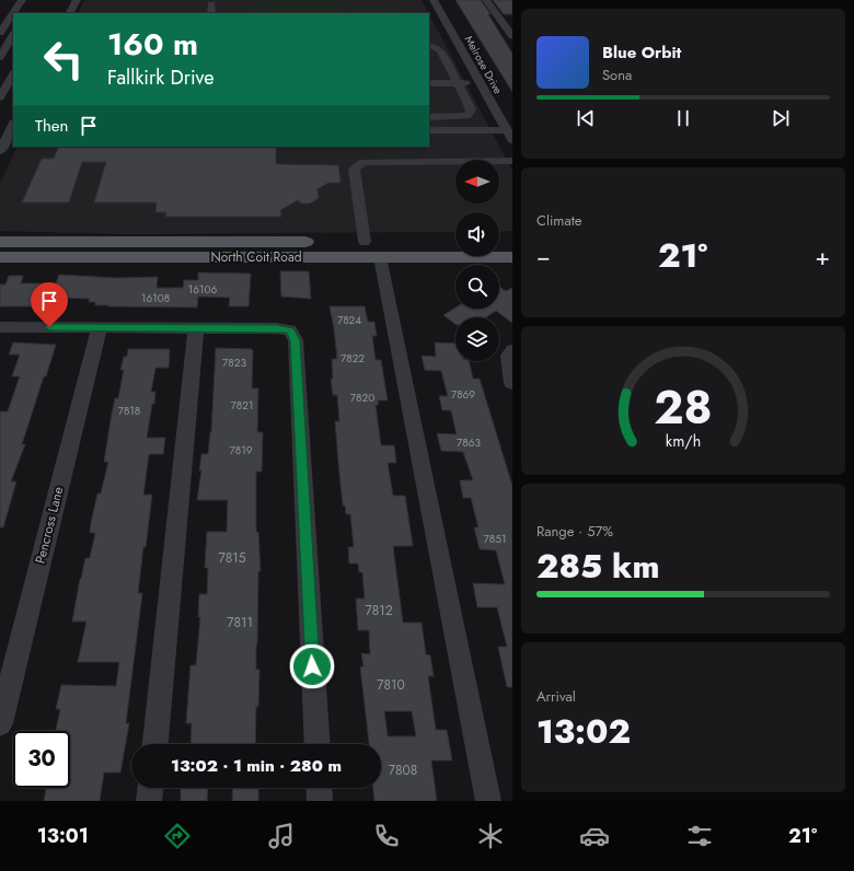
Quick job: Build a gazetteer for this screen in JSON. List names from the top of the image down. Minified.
{"streets":{"main road":["North Coit Road"],"street":["Melrose Drive","Pencross Lane"]},"house_numbers":["16106","16108","7824","7822","7823","7869","7820","7821","7818","7863","7819","7851","7815","7812","7811","7810","7808"],"north":"left","page":{"turn":["160 m","Fallkirk Drive"],"song":["Blue Orbit","Sona"],"then":"Then","tile":["Climate",["Range · 57%","285 km"],["Arrival","13:02"]],"heat":["−","21°","+"],"limit":"30","trip":"13:02 · 1 min · 280 m","tabs":["13:01","21°"],"gauge":["28","km/h"]}}
